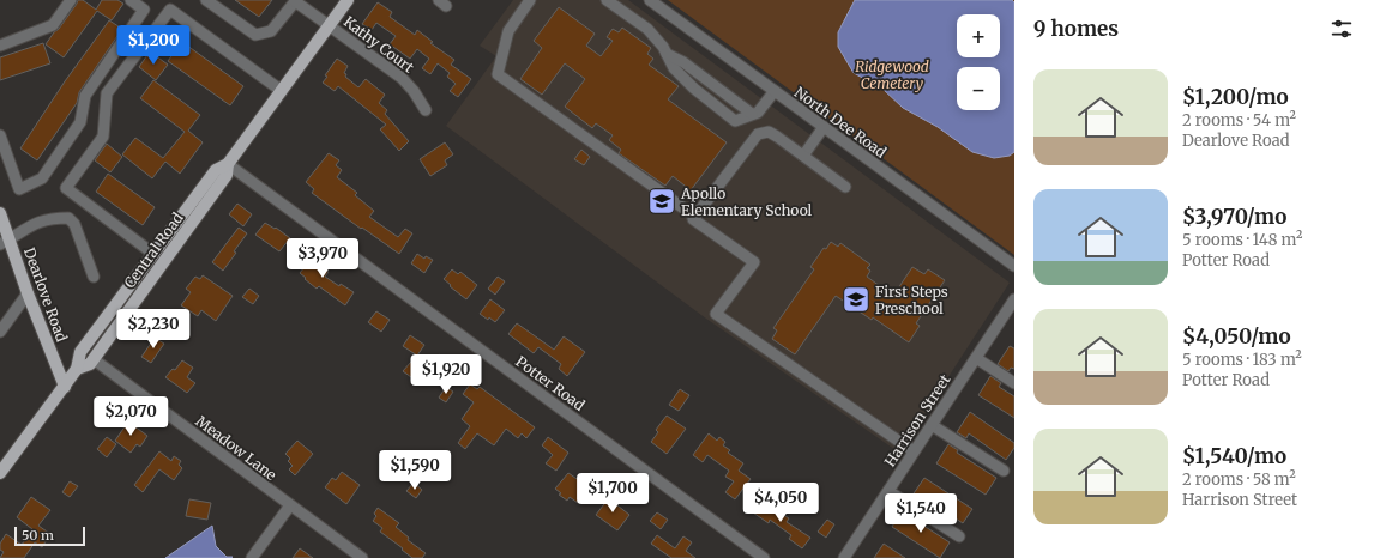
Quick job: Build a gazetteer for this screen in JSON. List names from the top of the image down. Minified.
{"streets":{"main road":["Central Road","Dearlove Road"],"street":["Kathy Court","North Dee Road","Potter Road","Harrison Street","Meadow Lane"]},"crossings":[["Kathy Court","Central Road"],["Central Road","Dearlove Road"],["Central Road","Potter Road"],["Central Road","Meadow Lane"]],"parks":["Ridgewood Cemetery"],"places":{"school or university":["Apollo Elementary School","First Steps Preschool"]},"scale_bar":"50 m","page":{"heading":"9 homes","map_buttons":["+","−"],"price":["$1,200","$3,970","$2,230","$1,920","$2,070","$1,590","$1,700","$4,050","$1,540"],"list":[{"name":"$1,200/mo","note":"2 rooms · 54 m² · Dearlove Road"},{"name":"$3,970/mo","note":"5 rooms · 148 m² · Potter Road"},{"name":"$4,050/mo","note":"5 rooms · 183 m² · Potter Road"},{"name":"$1,540/mo","note":"2 rooms · 58 m² · Harrison Street"}],"scale":"50 m"}}
